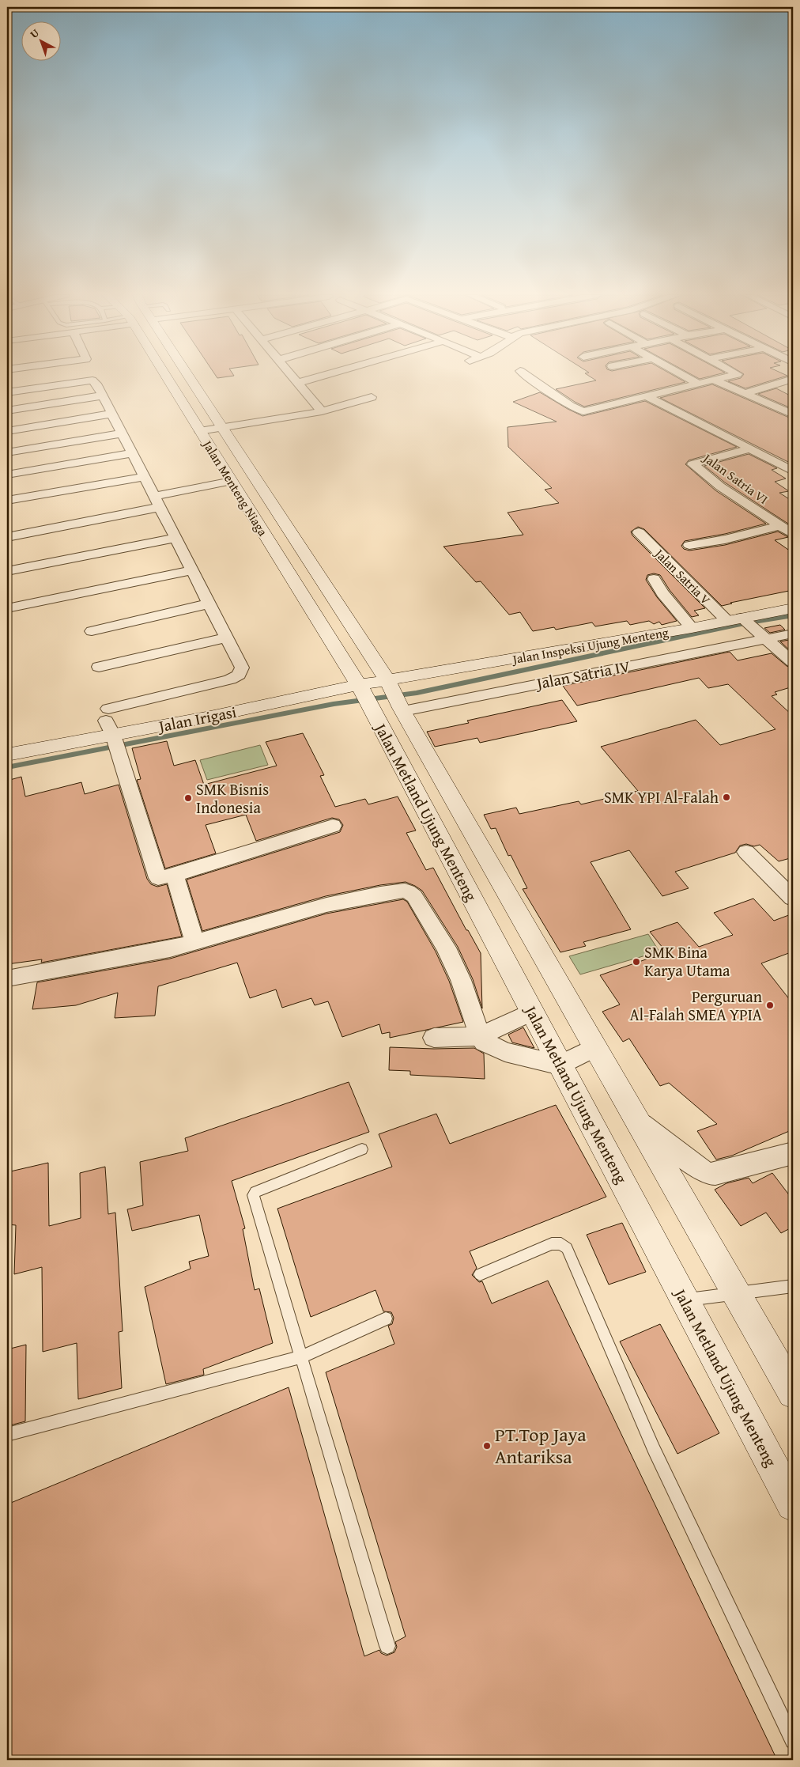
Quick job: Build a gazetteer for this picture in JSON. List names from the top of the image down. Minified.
{"streets":{"street":["Jalan Satria VI","Jalan Menteng Niaga","Jalan Satria V","Jalan Inspeksi Ujung Menteng","Jalan Satria IV","Jalan Irigasi","Jalan Metland Ujung Menteng"]},"crossings":[["Jalan Menteng Niaga","Jalan Inspeksi Ujung Menteng"],["Jalan Menteng Niaga","Jalan Irigasi"],["Jalan Menteng Niaga","Jalan Metland Ujung Menteng"],["Jalan Satria V","Jalan Inspeksi Ujung Menteng"],["Jalan Satria V","Jalan Satria IV"],["Jalan Inspeksi Ujung Menteng","Jalan Irigasi"],["Jalan Inspeksi Ujung Menteng","Jalan Metland Ujung Menteng"],["Jalan Satria IV","Jalan Metland Ujung Menteng"],["Jalan Irigasi","Jalan Metland Ujung Menteng"]],"places":["SMK YPI Al-Falah","SMK Bisnis Indonesia","SMK Bina Karya Utama","Perguruan Al-Falah SMEA YPIA","PT.Top Jaya Antariksa"],"north":"top left"}
